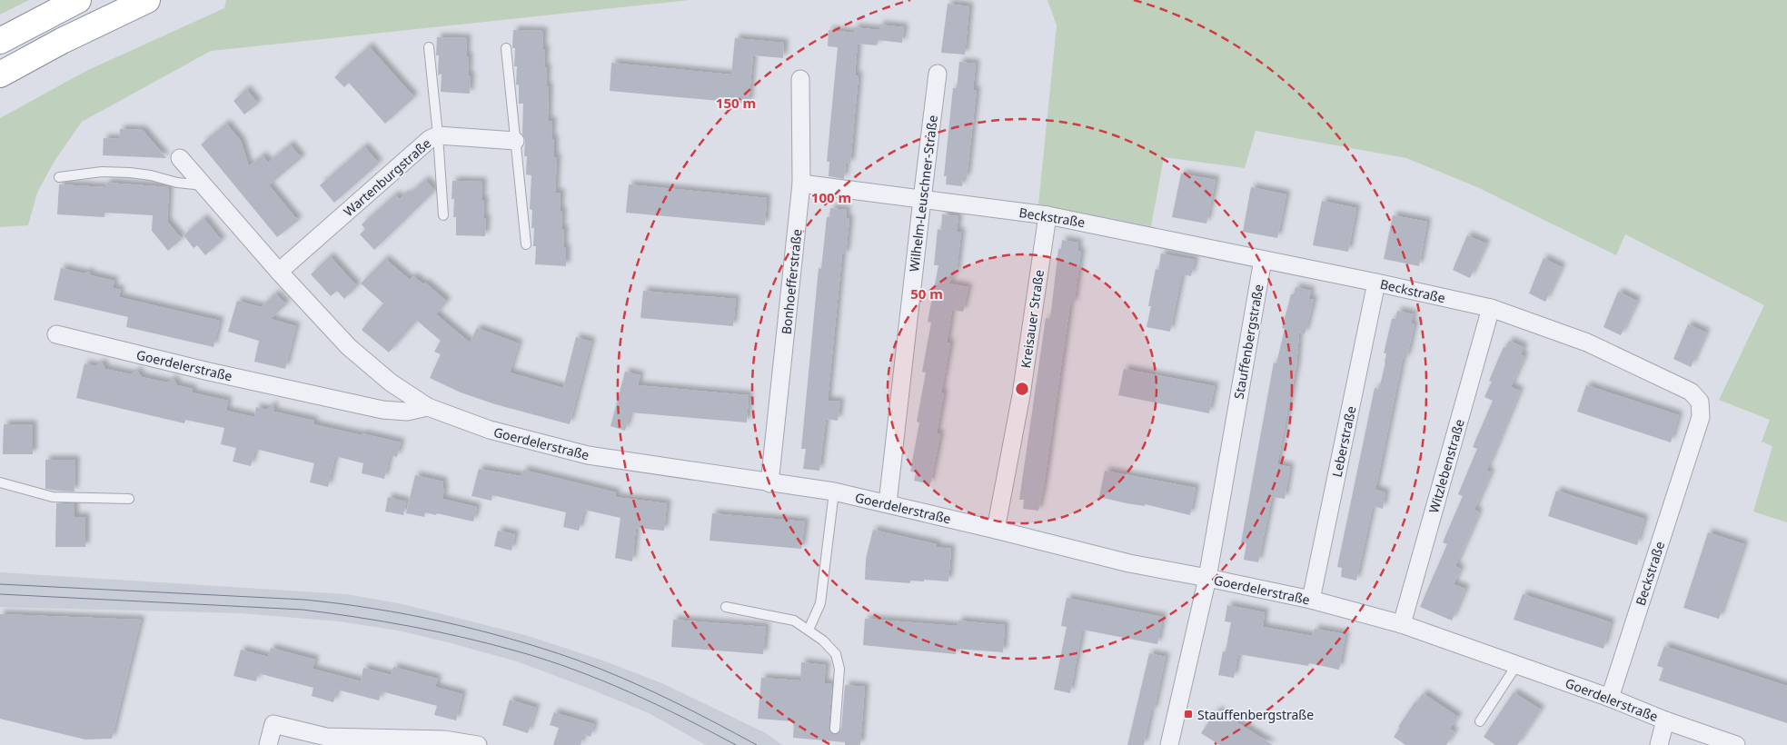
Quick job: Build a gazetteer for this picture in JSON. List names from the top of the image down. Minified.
{"streets":{"street":["Wartenburgstraße","Wilhelm-Leuschner-Straße","Beckstraße","Bonhoefferstraße","Kreisauer Straße","Stauffenbergstraße","Goerdelerstraße","Leberstraße","Witzlebenstraße"]},"crossings":[["Wilhelm-Leuschner-Straße","Beckstraße"],["Wilhelm-Leuschner-Straße","Goerdelerstraße"],["Beckstraße","Bonhoefferstraße"],["Beckstraße","Kreisauer Straße"],["Beckstraße","Stauffenbergstraße"],["Beckstraße","Goerdelerstraße"],["Beckstraße","Leberstraße"],["Beckstraße","Witzlebenstraße"],["Bonhoefferstraße","Goerdelerstraße"],["Kreisauer Straße","Goerdelerstraße"],["Stauffenbergstraße","Goerdelerstraße"],["Goerdelerstraße","Leberstraße"],["Goerdelerstraße","Witzlebenstraße"]],"places":{"transit":["Stauffenbergstraße"]},"rings":["150 m","100 m","50 m"]}
